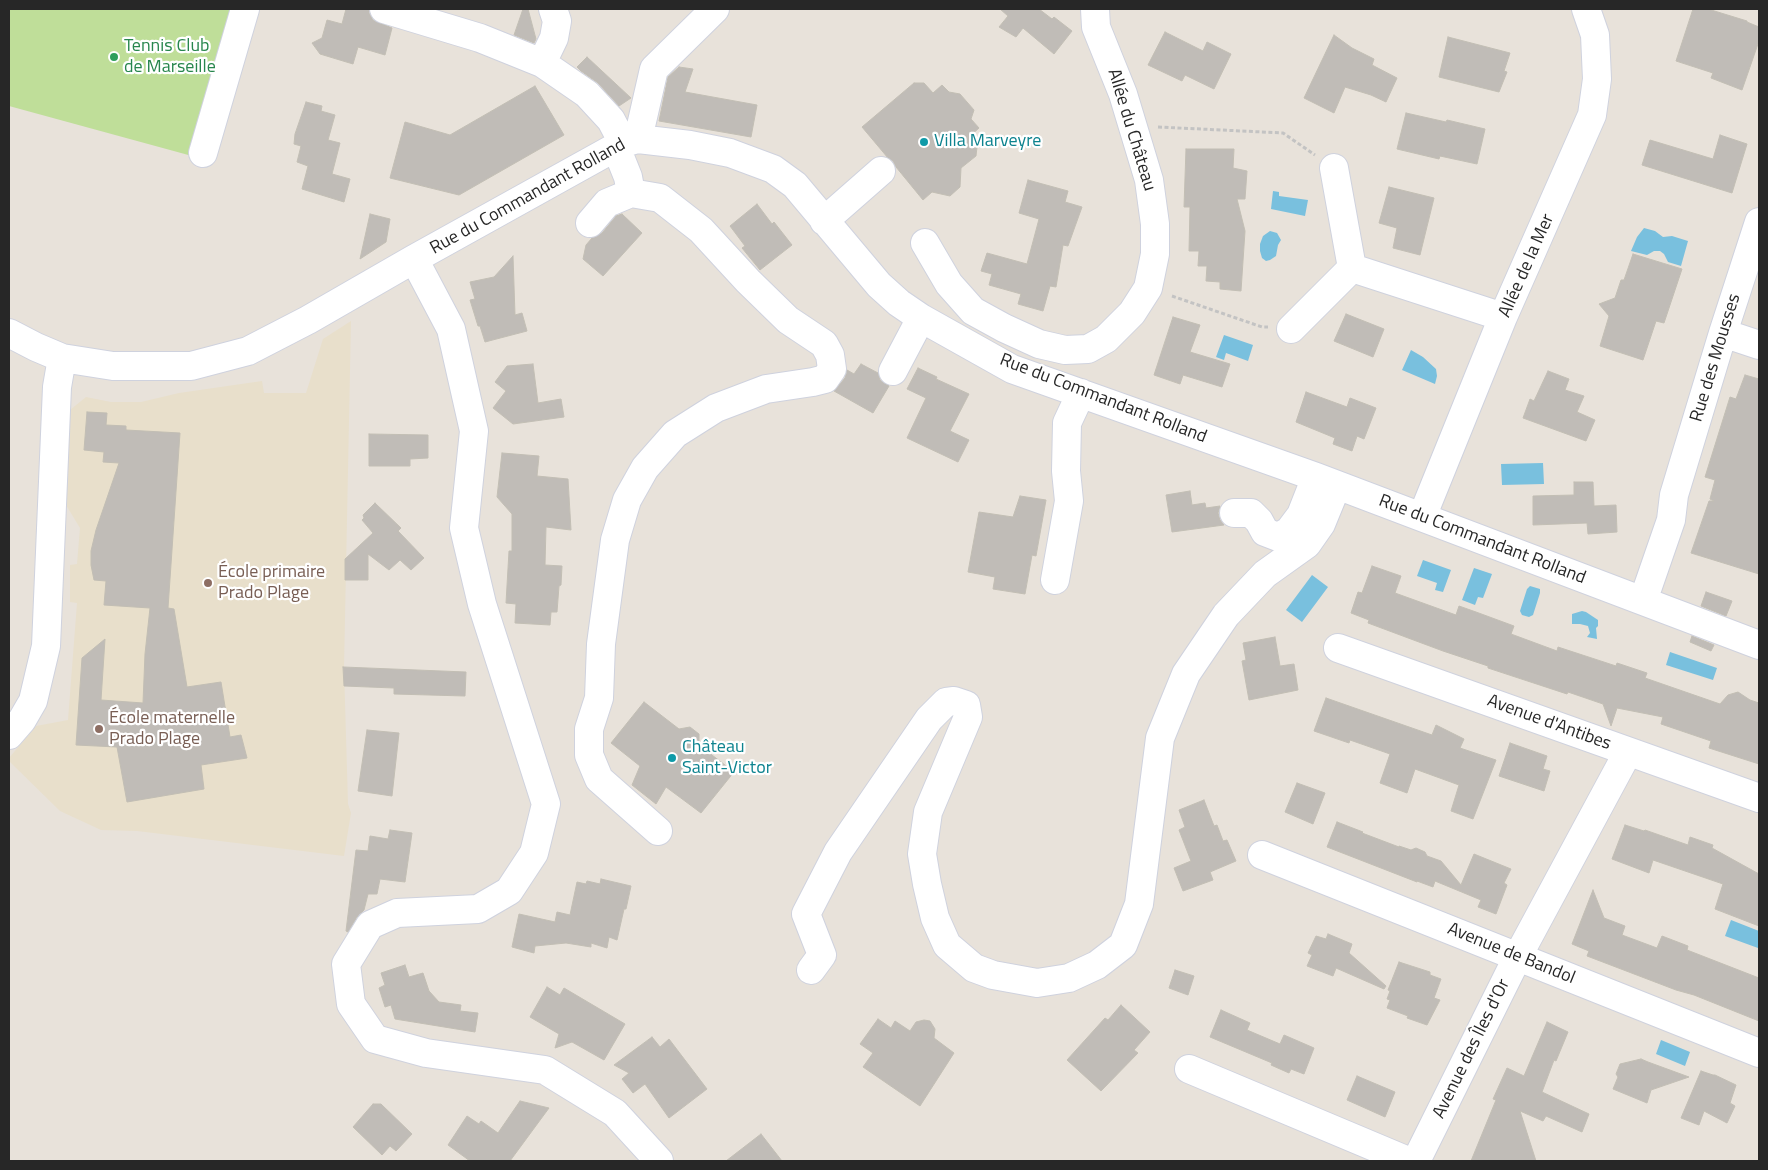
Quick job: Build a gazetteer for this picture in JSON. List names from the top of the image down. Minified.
{"streets":{"street":["Allée du Château","Rue du Commandant Rolland","Allée de la Mer","Rue des Mousses","Avenue d'Antibes","Avenue de Bandol","Avenue des Îles d'Or"]},"crossings":[["Rue du Commandant Rolland","Allée de la Mer"],["Rue du Commandant Rolland","Rue des Mousses"],["Avenue d'Antibes","Avenue des Îles d'Or"],["Avenue de Bandol","Avenue des Îles d'Or"]],"places":["Tennis Club de Marseille","Villa Marveyre","École primaire Prado Plage","École maternelle Prado Plage","Château Saint-Victor"]}
